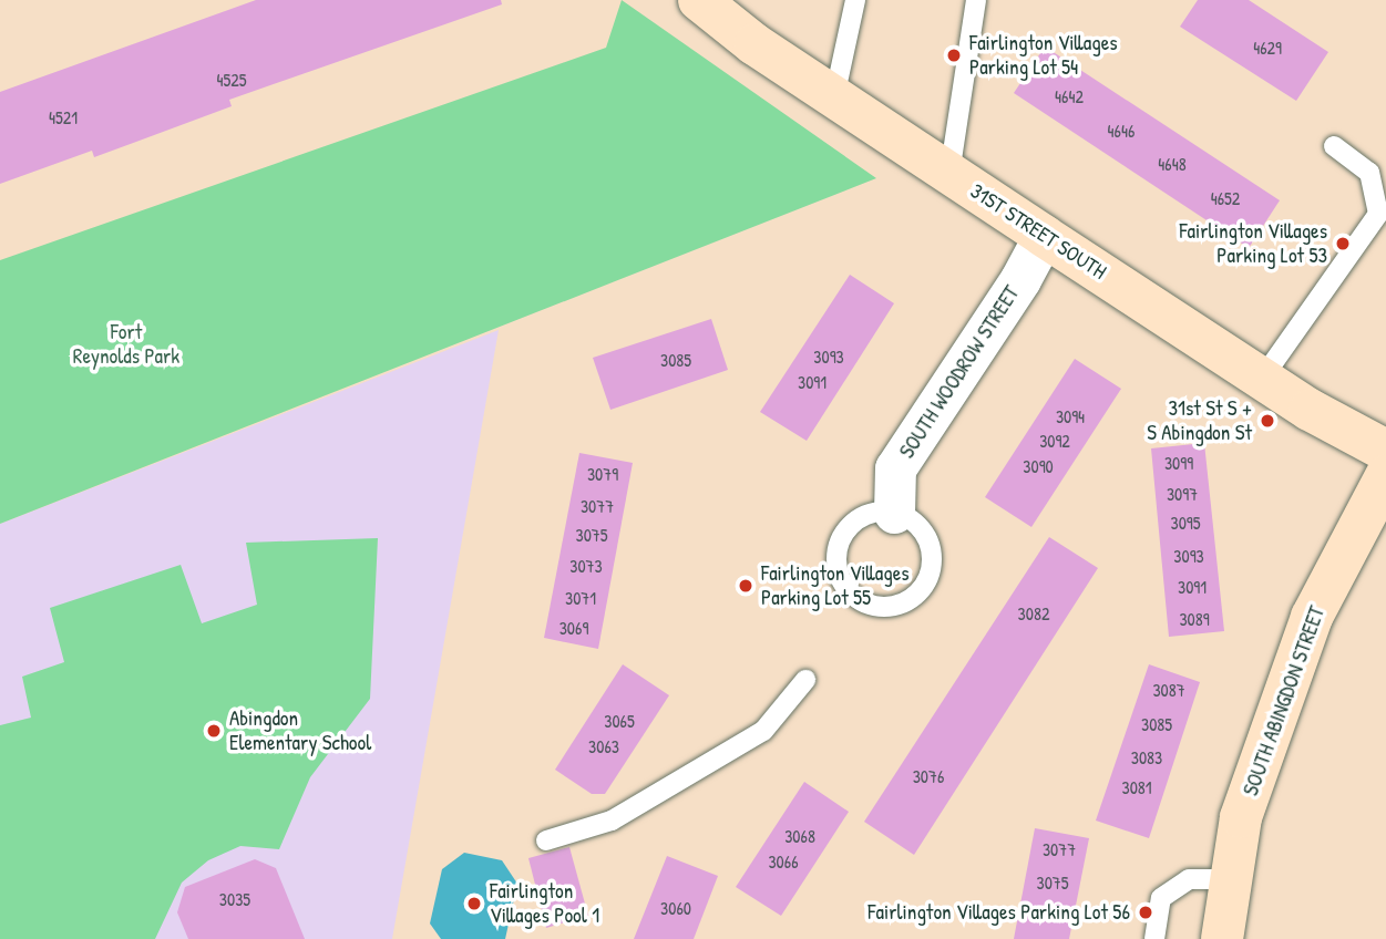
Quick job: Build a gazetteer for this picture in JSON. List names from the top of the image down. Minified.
{"streets":{"street":["31ST STREET SOUTH","SOUTH WOODROW STREET","SOUTH ABINGDON STREET"]},"crossings":[["31ST STREET SOUTH","SOUTH WOODROW STREET"]],"parks":["Fort Reynolds Park"],"places":["Fairlington Villages Parking Lot 54","Fairlington Villages Parking Lot 53","31st St S + S Abingdon St","Fairlington Villages Parking Lot 55","Abingdon Elementary School","Fairlington Villages Pool 1","Fairlington Villages Parking Lot 56"],"house_numbers":["4629","4525","4642","4521","4646","4648","4652","3093","3085","3091","3094","3092","3099","3090","3079","3097","3077","3095","3075","3093","3073","3091","3071","3082","3089","3069","3087","3065","3085","3063","3083","3076","3081","3068","3077","3066","3075","3035","3060"]}
